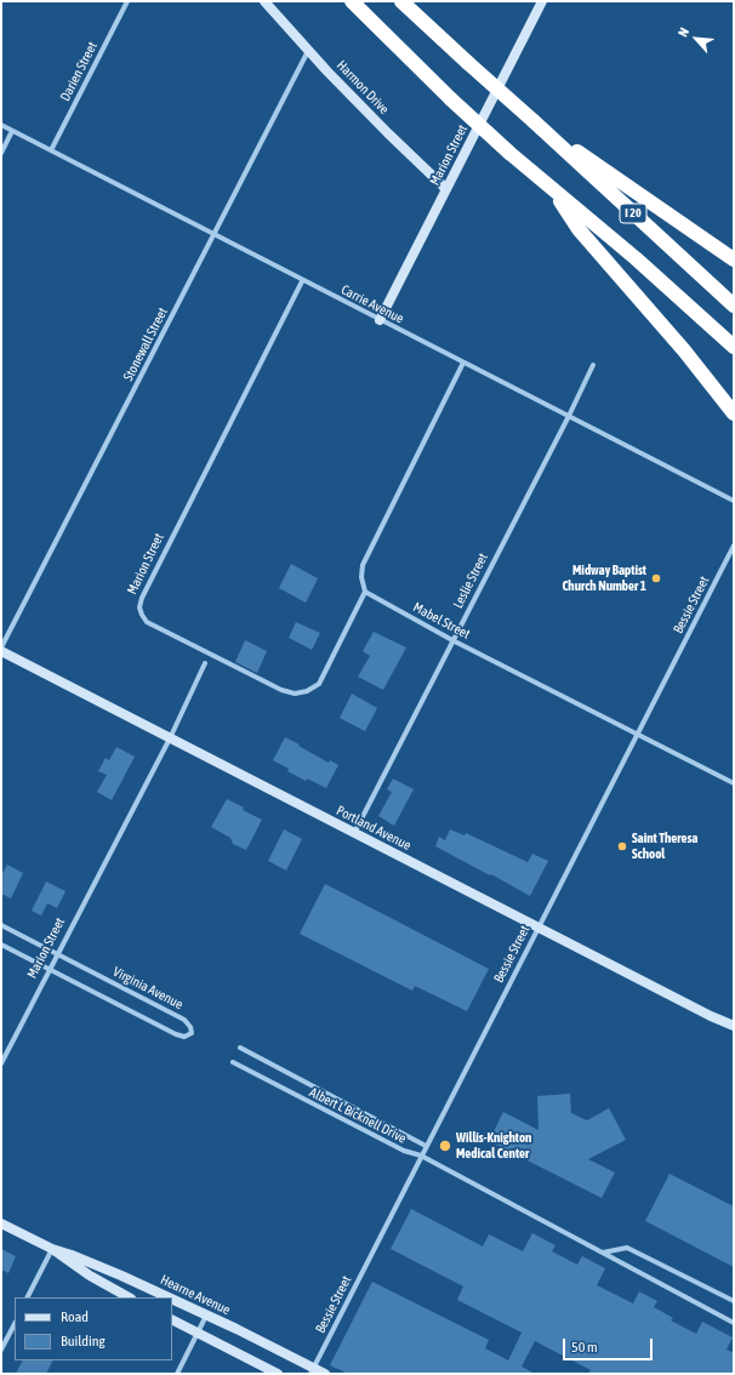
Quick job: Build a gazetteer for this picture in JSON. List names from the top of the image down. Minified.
{"streets":{"highway":["I 20"],"street":["Darien Street","Harmon Drive","Marion Street","Carrie Avenue","Stonewall Street","Leslie Street","Bessie Street","Mabel Street","Portland Avenue","Virginia Avenue","Albert L Bicknell Drive","Hearne Avenue"]},"crossings":[["Darien Street","Carrie Avenue"],["Harmon Drive","Marion Street"],["Harmon Drive","Stonewall Street"],["Marion Street","Carrie Avenue"],["Marion Street","Mabel Street"],["Marion Street","Portland Avenue"],["Marion Street","Virginia Avenue"],["Carrie Avenue","Stonewall Street"],["Carrie Avenue","Leslie Street"],["Leslie Street","Mabel Street"],["Leslie Street","Portland Avenue"],["Bessie Street","Mabel Street"],["Bessie Street","Portland Avenue"],["Bessie Street","Albert L Bicknell Drive"],["Bessie Street","Hearne Avenue"]],"places":["Midway Baptist Church Number 1","Saint Theresa School","Willis-Knighton Medical Center"],"legend":["Road","Building"],"scale_bar":"50 m","north":"top left"}
